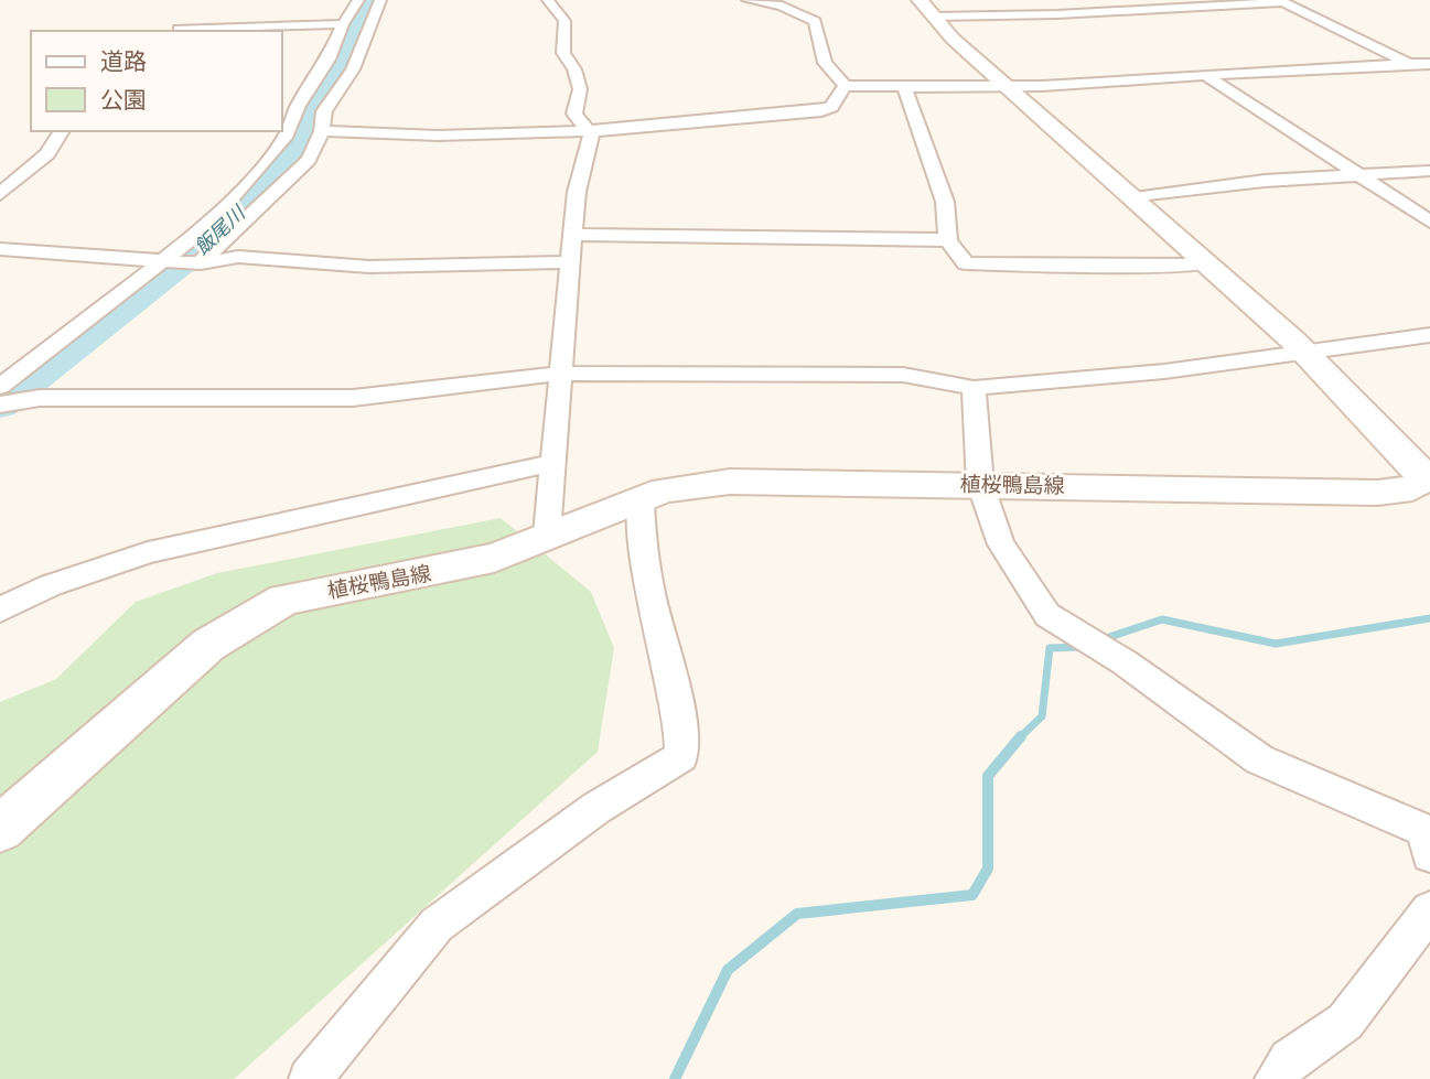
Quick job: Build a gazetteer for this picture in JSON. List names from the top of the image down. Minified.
{"streets":{"main road":["植桜鴨島線"]},"water":["飯尾川"],"legend":["道路","公園"]}
